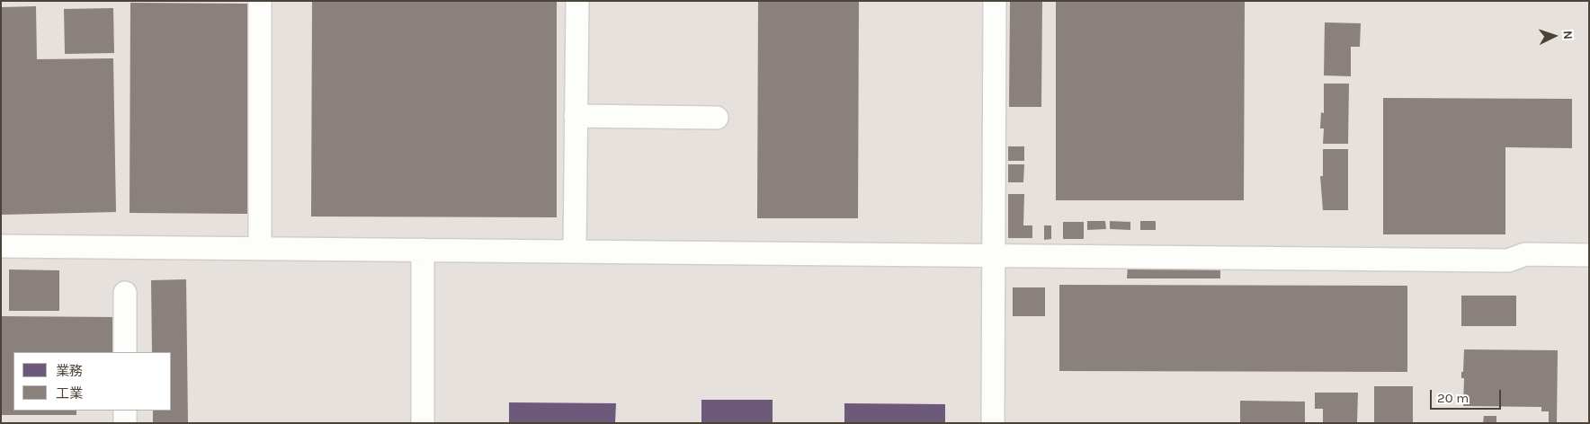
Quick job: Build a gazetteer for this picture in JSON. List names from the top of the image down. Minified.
{"legend":["業務","工業"],"scale_bar":"20 m","north":"right"}
